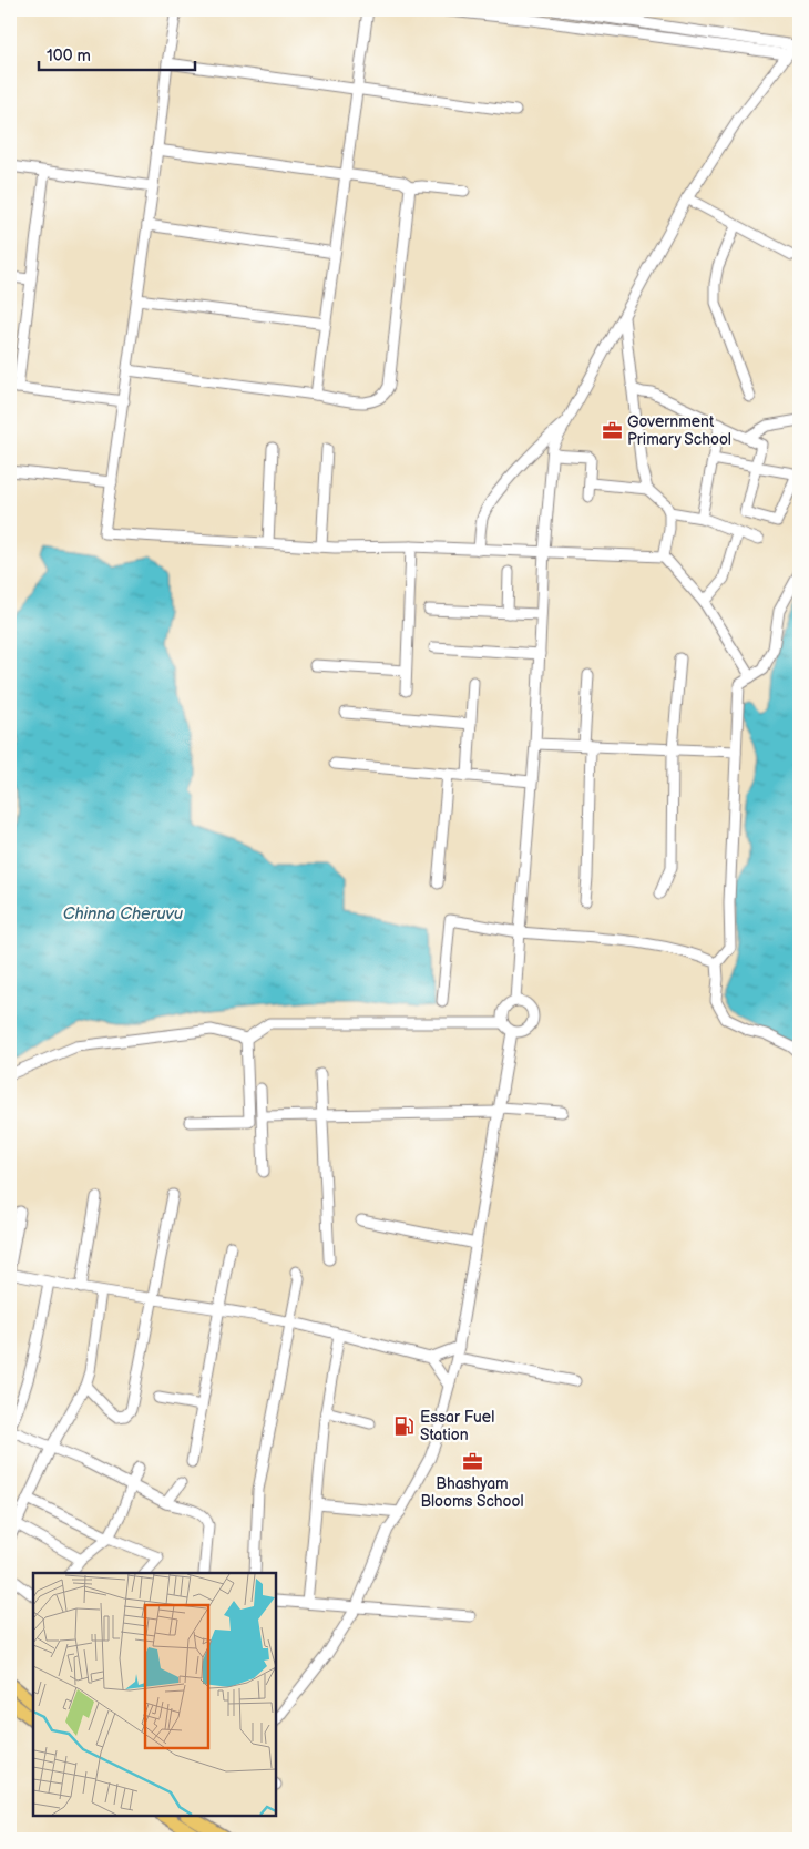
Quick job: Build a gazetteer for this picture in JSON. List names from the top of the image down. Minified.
{"water":["Chinna Cheruvu"],"places":{"office":["Government Primary School","Bhashyam Blooms School"],"fuel station":["Essar Fuel Station"]},"scale_bar":"100 m"}
